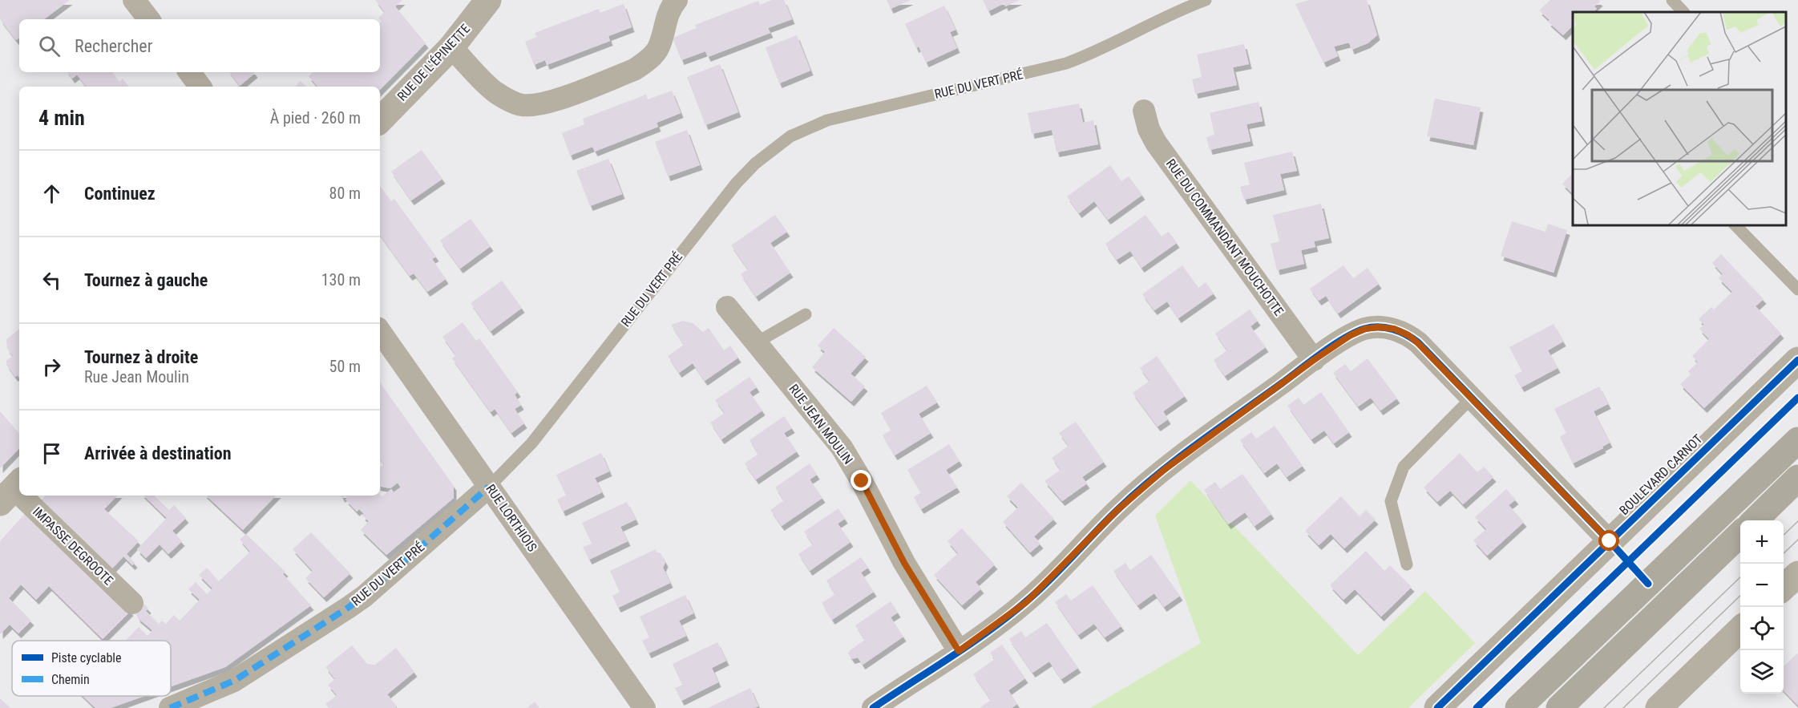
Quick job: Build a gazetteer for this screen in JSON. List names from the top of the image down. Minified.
{"streets":{"street":["RUE DE L'ÉPINETTE","RUE DU VERT PRÉ","RUE DU COMMANDANT MOUCHOTTE","RUE JEAN MOULIN","BOULEVARD CARNOT","RUE LORTHIOIS","IMPASSE DEGROOTE"]},"crossings":[["RUE DU VERT PRÉ","RUE LORTHIOIS"]],"legend":["Piste cyclable","Chemin"],"page":{"search":"Rechercher","heading":["4 min","À pied · 260 m"],"list":[["Continuez","80 m"],["Tournez à gauche","130 m"],["Tournez à droite","Rue Jean Moulin","50 m"],"Arrivée à destination"],"map_buttons":["+","−"]}}
